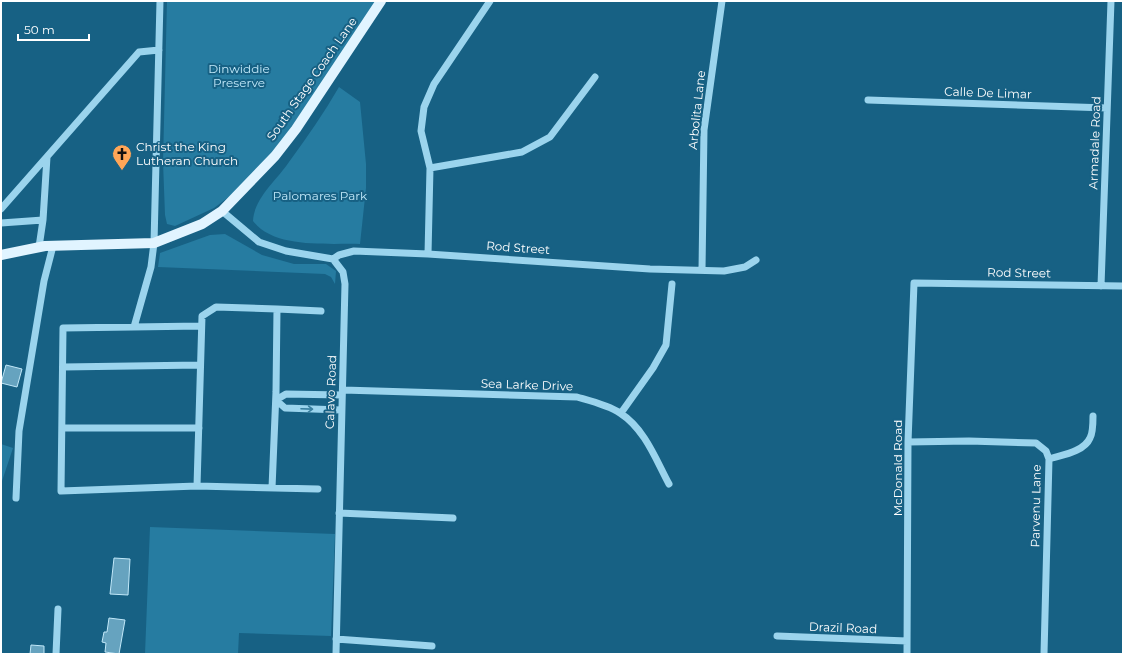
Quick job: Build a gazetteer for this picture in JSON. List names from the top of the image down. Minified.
{"streets":{"main road":["South Stage Coach Lane"],"street":["Calle De Limar","Arbolita Lane","Armadale Road","Rod Street","Sea Larke Drive","Calavo Road","McDonald Road","Parvenu Lane","Drazil Road"]},"crossings":[["Calle De Limar","Armadale Road"],["Arbolita Lane","Rod Street"],["Armadale Road","Rod Street"],["Rod Street","Calavo Road"],["Rod Street","McDonald Road"],["Sea Larke Drive","Calavo Road"],["McDonald Road","Parvenu Lane"],["McDonald Road","Drazil Road"]],"parks":["Dinwiddie Preserve","Palomares Park"],"places":{"church":["Christ the King Lutheran Church"]},"scale_bar":"50 m"}
